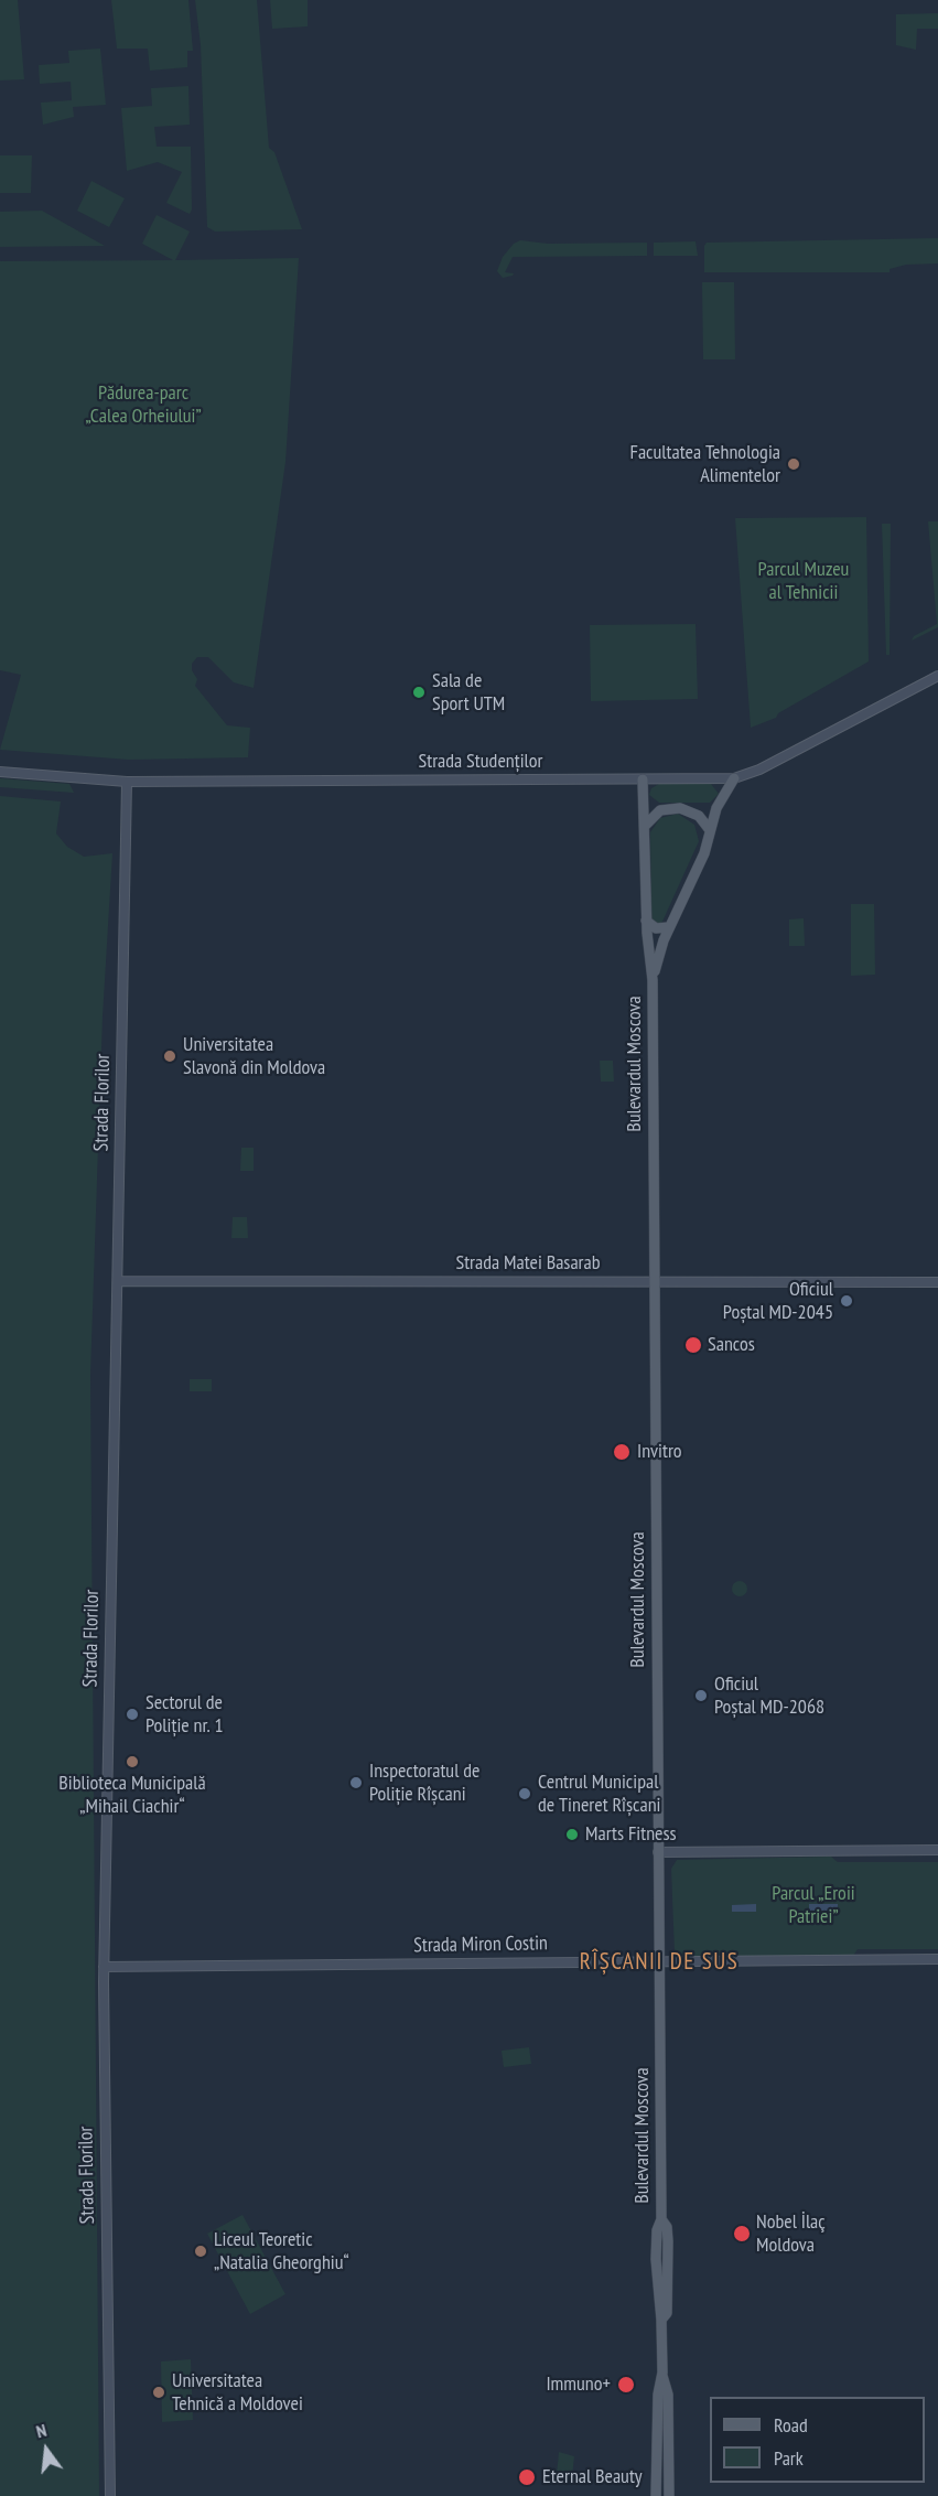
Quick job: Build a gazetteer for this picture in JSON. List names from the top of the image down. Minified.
{"streets":{"main road":["Strada Studenților","Bulevardul Moscova","Strada Florilor","Strada Matei Basarab","Strada Miron Costin"]},"crossings":[["Strada Studenților","Bulevardul Moscova"],["Strada Studenților","Strada Florilor"],["Bulevardul Moscova","Strada Matei Basarab"],["Bulevardul Moscova","Strada Miron Costin"],["Strada Florilor","Strada Matei Basarab"],["Strada Florilor","Strada Miron Costin"]],"districts":["RÎȘCANII DE SUS"],"parks":["Pădurea-parc „Calea Orheiului”","Parcul Muzeu al Tehnicii","Parcul „Eroii Patriei”"],"places":["Facultatea Tehnologia Alimentelor","Sala de Sport UTM","Universitatea Slavonă din Moldova","Oficiul Poștal MD-2045","Sancos","Invitro","Oficiul Poștal MD-2068","Sectorul de Poliție nr. 1","Biblioteca Municipală „Mihail Ciachir“","Inspectoratul de Poliție Rîșcani","Centrul Municipal de Tineret Rîșcani","Marts Fitness","Nobel İlaç Moldova","Liceul Teoretic „Natalia Gheorghiu“","Immuno+","Universitatea Tehnică a Moldovei","Eternal Beauty"],"legend":["Road","Park"],"north":"top"}
